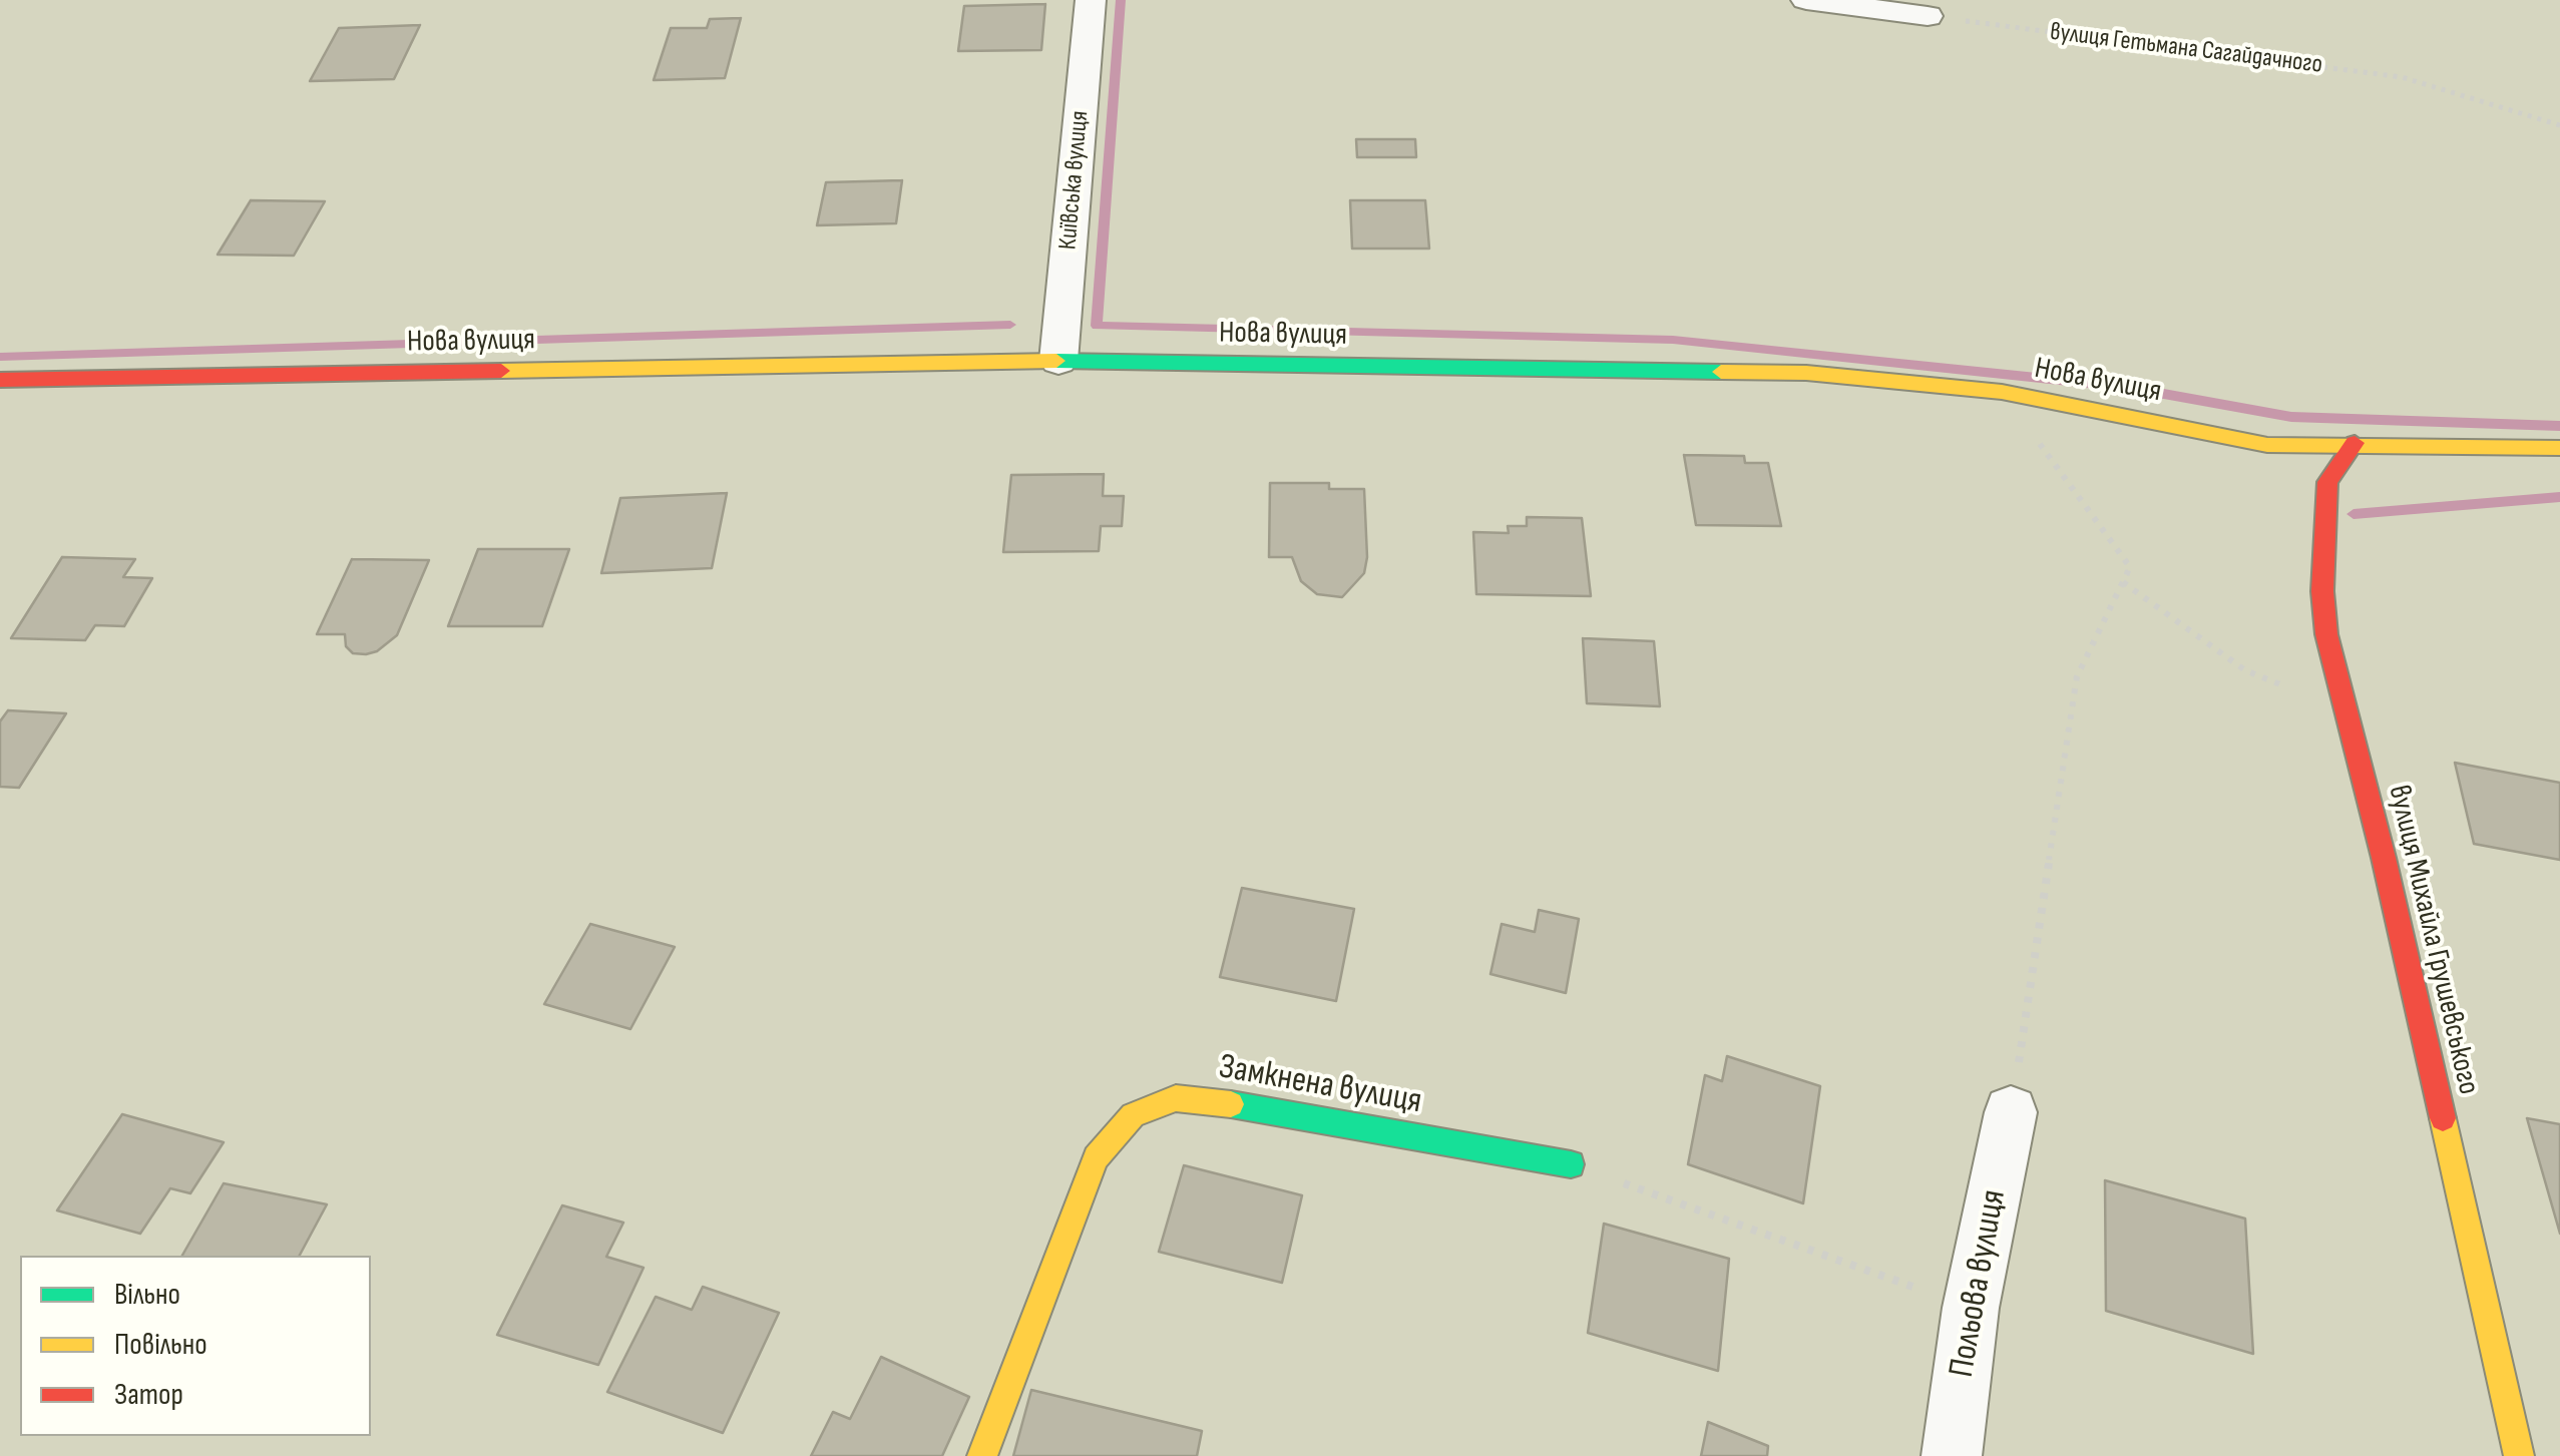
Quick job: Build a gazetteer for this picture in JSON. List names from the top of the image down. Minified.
{"streets":{"street":["Київська вулиця","Нова вулиця","вулиця Михайла Грушевського","Замкнена вулиця","Польова вулиця"],"path":["вулиця Гетьмана Сагайдачного"]},"crossings":[["Київська вулиця","Нова вулиця"],["Нова вулиця","вулиця Михайла Грушевського"]],"legend":["Вільно","Повільно","Затор"]}
